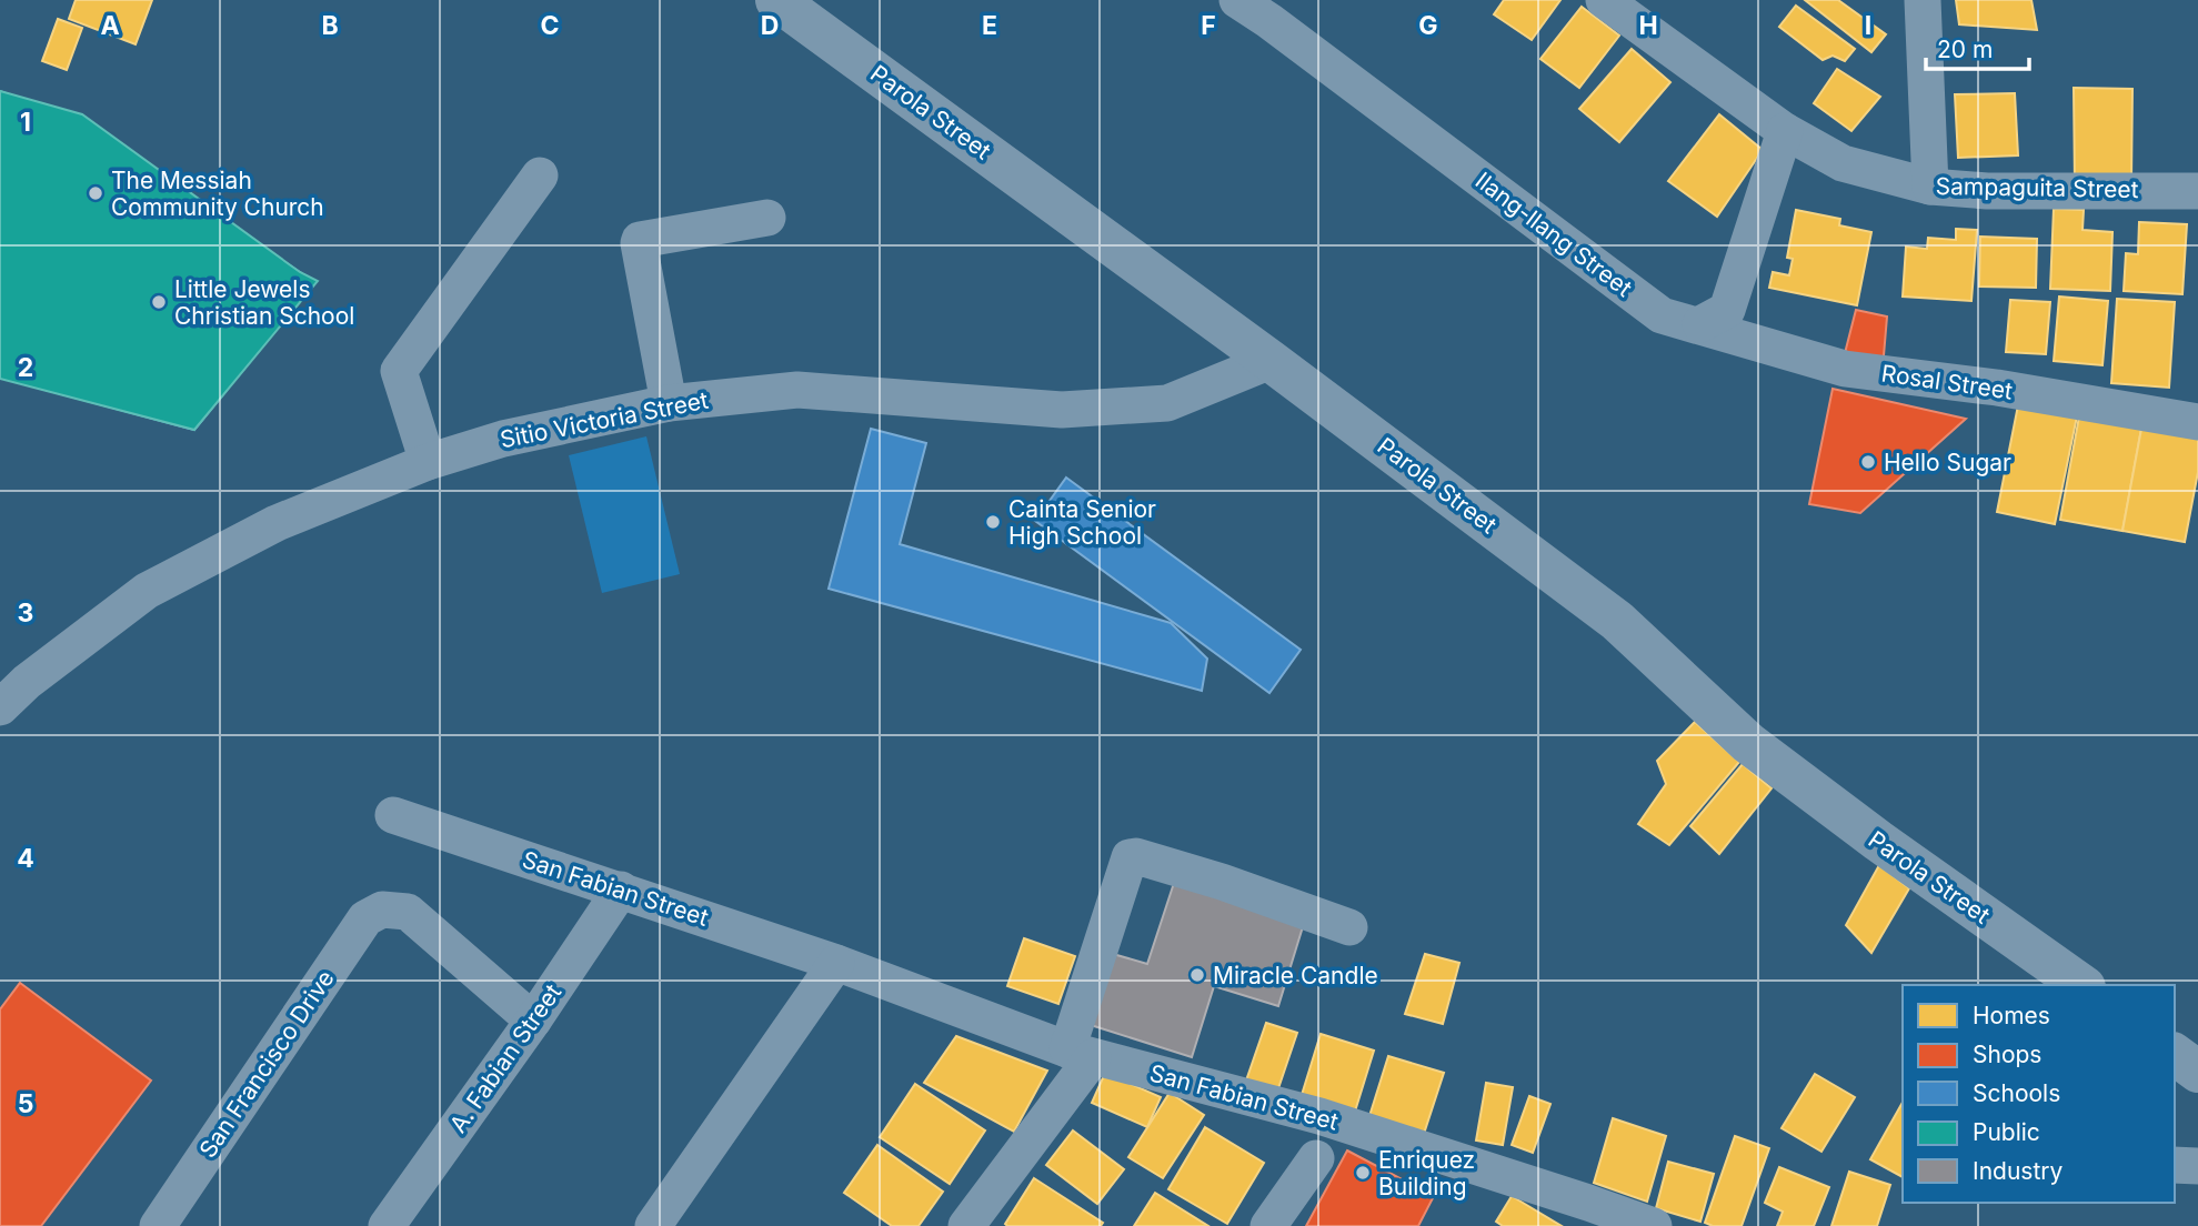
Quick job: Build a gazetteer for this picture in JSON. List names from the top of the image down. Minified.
{"streets":{"street":["Parola Street","Sampaguita Street","Ilang-llang Street","Rosal Street","Sitio Victoria Street","San Fabian Street","A. Fabian Street","San Francisco Drive"]},"crossings":[["Parola Street","Sitio Victoria Street"],["Ilang-llang Street","Rosal Street"],["San Fabian Street","A. Fabian Street"],["A. Fabian Street","San Francisco Drive"]],"places":["The Messiah Community Church","Little Jewels Christian School","Hello Sugar","Cainta Senior High School","Miracle Candle","Enriquez Building"],"legend":["Homes","Shops","Schools","Public","Industry"],"scale_bar":"20 m","grid":{"columns":["A","B","C","D","E","F","G","H","I"],"rows":["1","2","3","4","5"]}}
